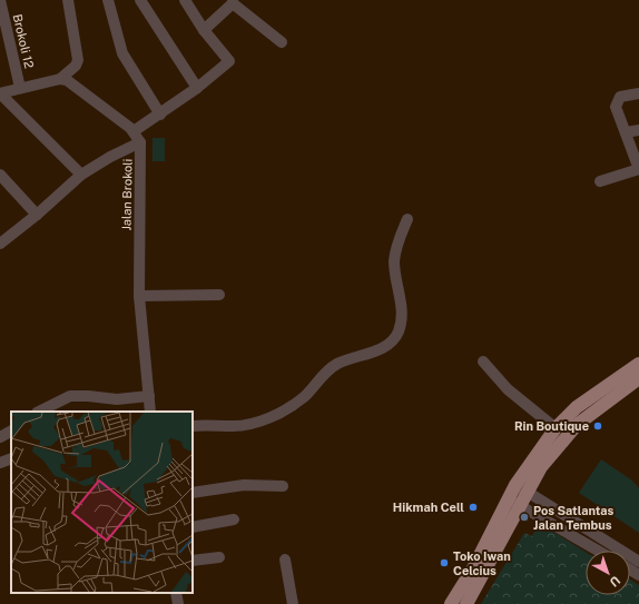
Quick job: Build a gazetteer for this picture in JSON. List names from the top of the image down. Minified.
{"streets":{"street":["Brokoli 12","Jalan Brokoli"]},"places":["Rin Boutique","Hikmah Cell","Pos Satlantas Jalan Tembus","Toko Iwan Celcius"],"north":"bottom right"}
